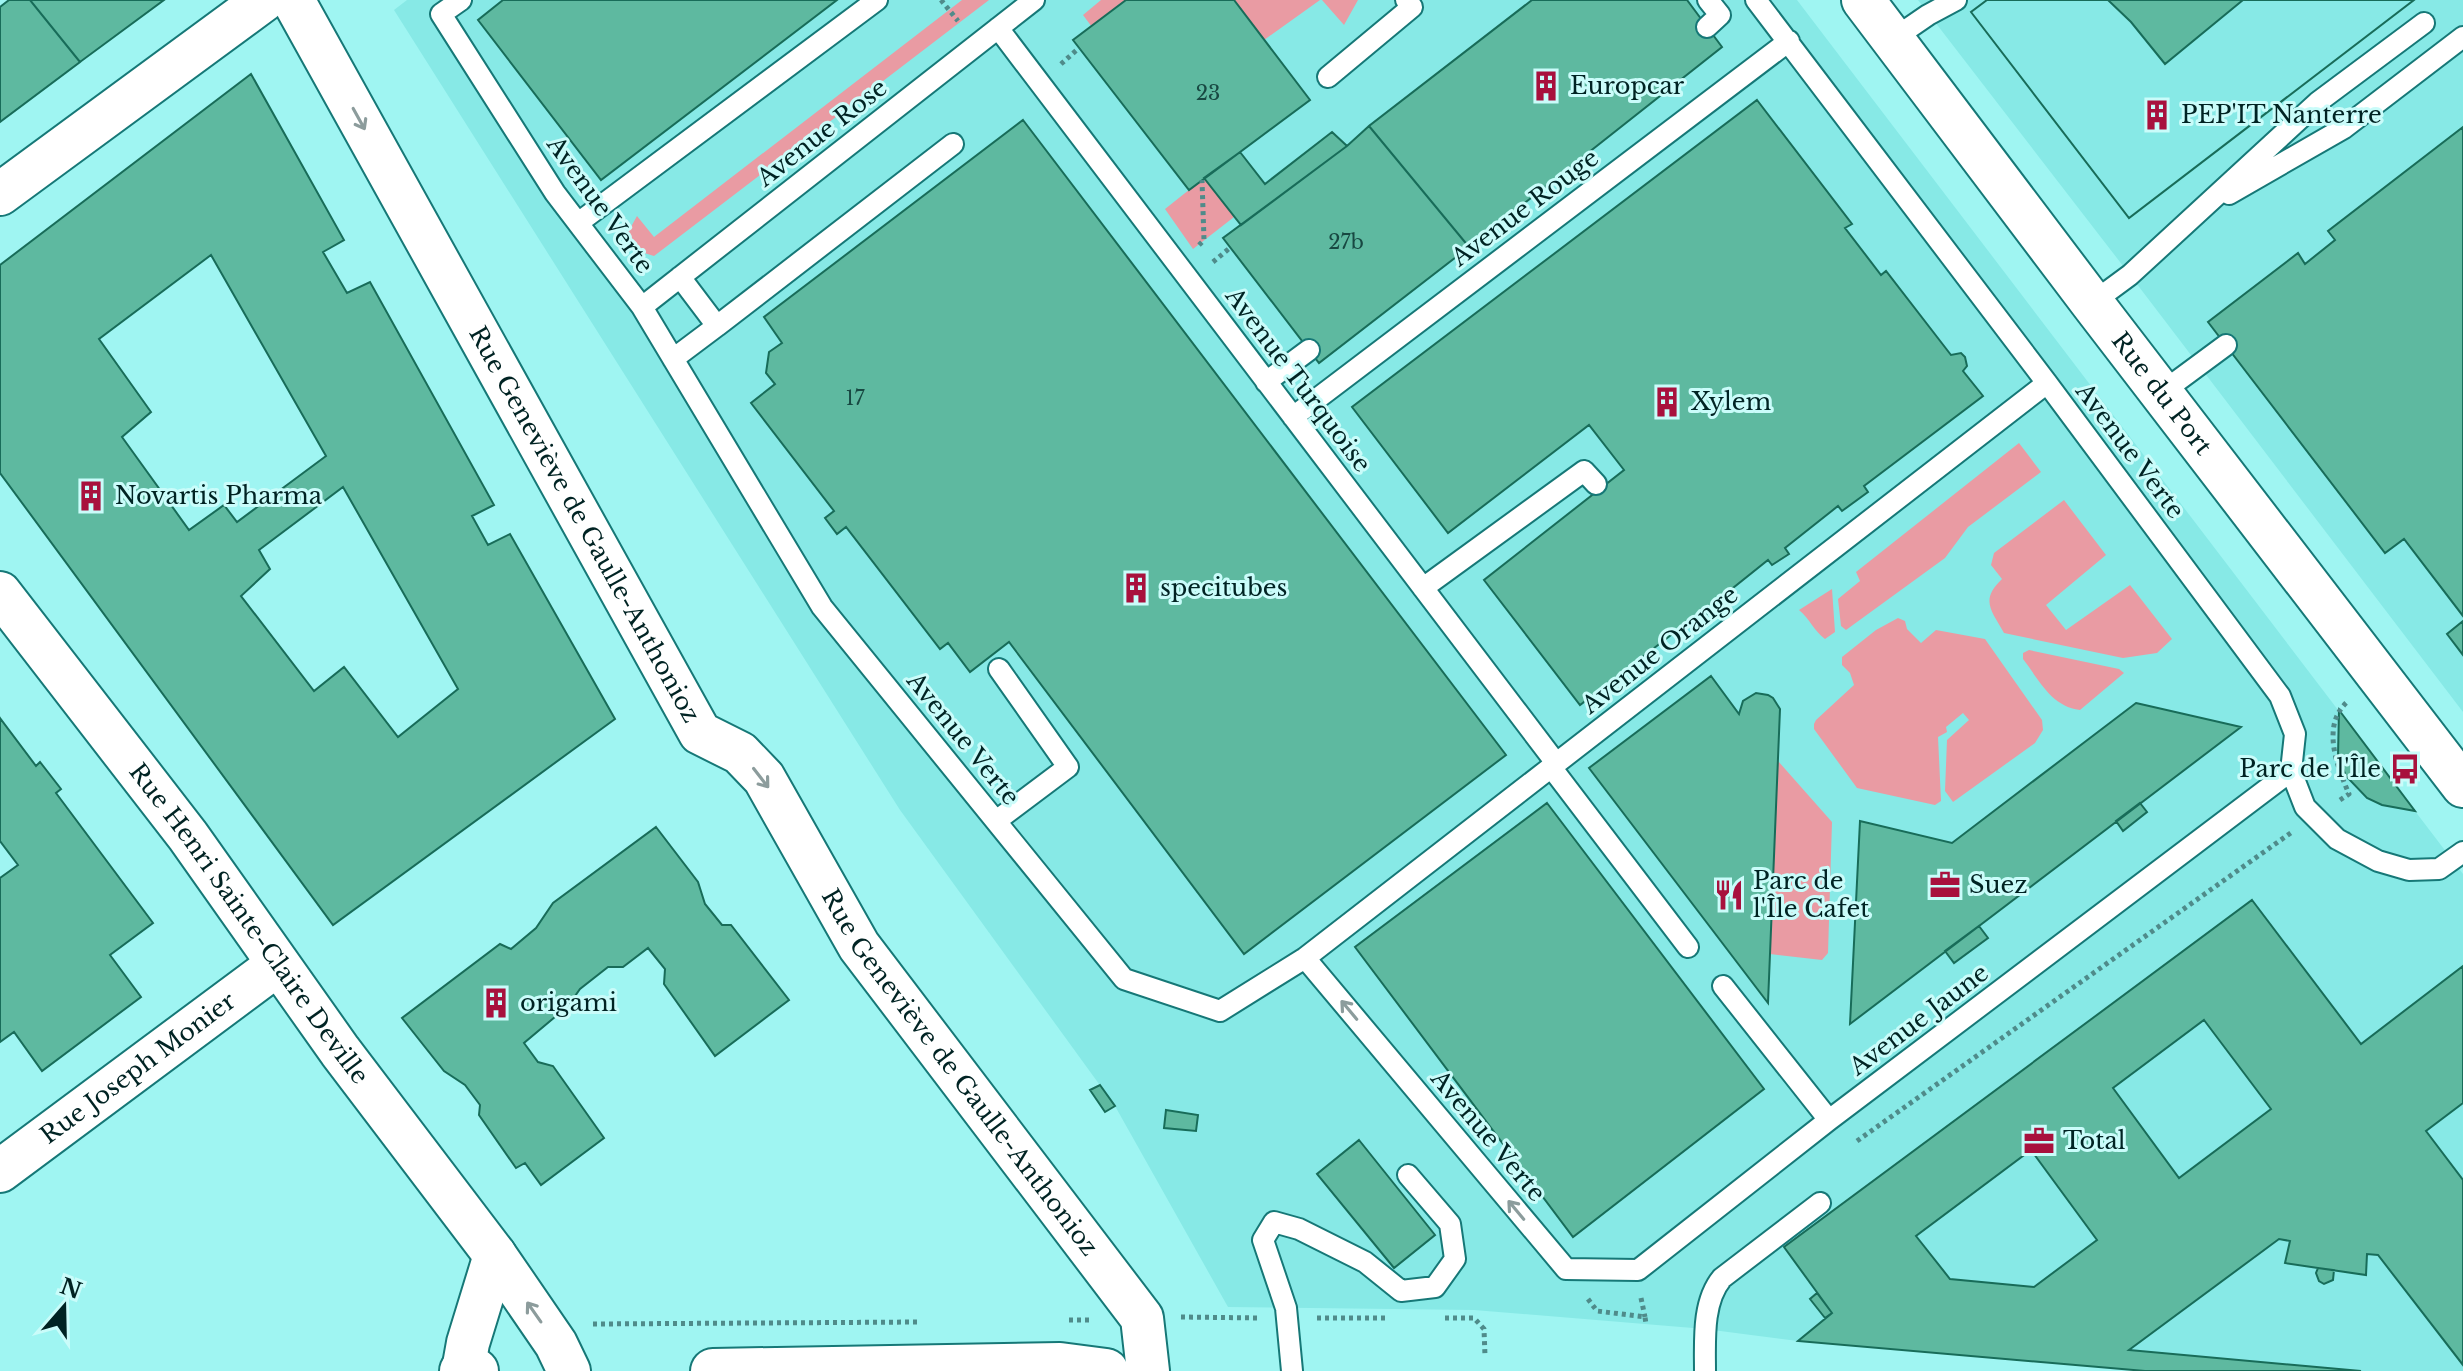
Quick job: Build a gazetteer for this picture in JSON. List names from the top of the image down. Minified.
{"streets":{"street":["Rue du Port","Rue Geneviève de Gaulle-Anthonioz","Rue Henri Sainte-Claire Deville","Rue Joseph Monier"],"lane":["Avenue Rose","Avenue Verte","Avenue Rouge","Avenue Turquoise","Avenue Orange","Avenue Jaune"]},"crossings":[["Avenue Rose","Avenue Verte"],["Avenue Rose","Avenue Turquoise"],["Avenue Verte","Avenue Rouge"],["Avenue Verte","Avenue Orange"],["Avenue Verte","Avenue Jaune"],["Avenue Rouge","Avenue Turquoise"],["Avenue Turquoise","Avenue Orange"],["Rue Henri Sainte-Claire Deville","Rue Joseph Monier"]],"one_way":["Rue Geneviève de Gaulle-Anthonioz"],"places":{"building":["Europcar","PEP'IT Nanterre","Xylem","Novartis Pharma","specitubes","origami"],"bus stop":["Parc de l'Île"],"office":["Suez","Total"],"restaurant":["Parc de l'Île Cafet"]},"house_numbers":["23","27b","17"],"north":"top"}
